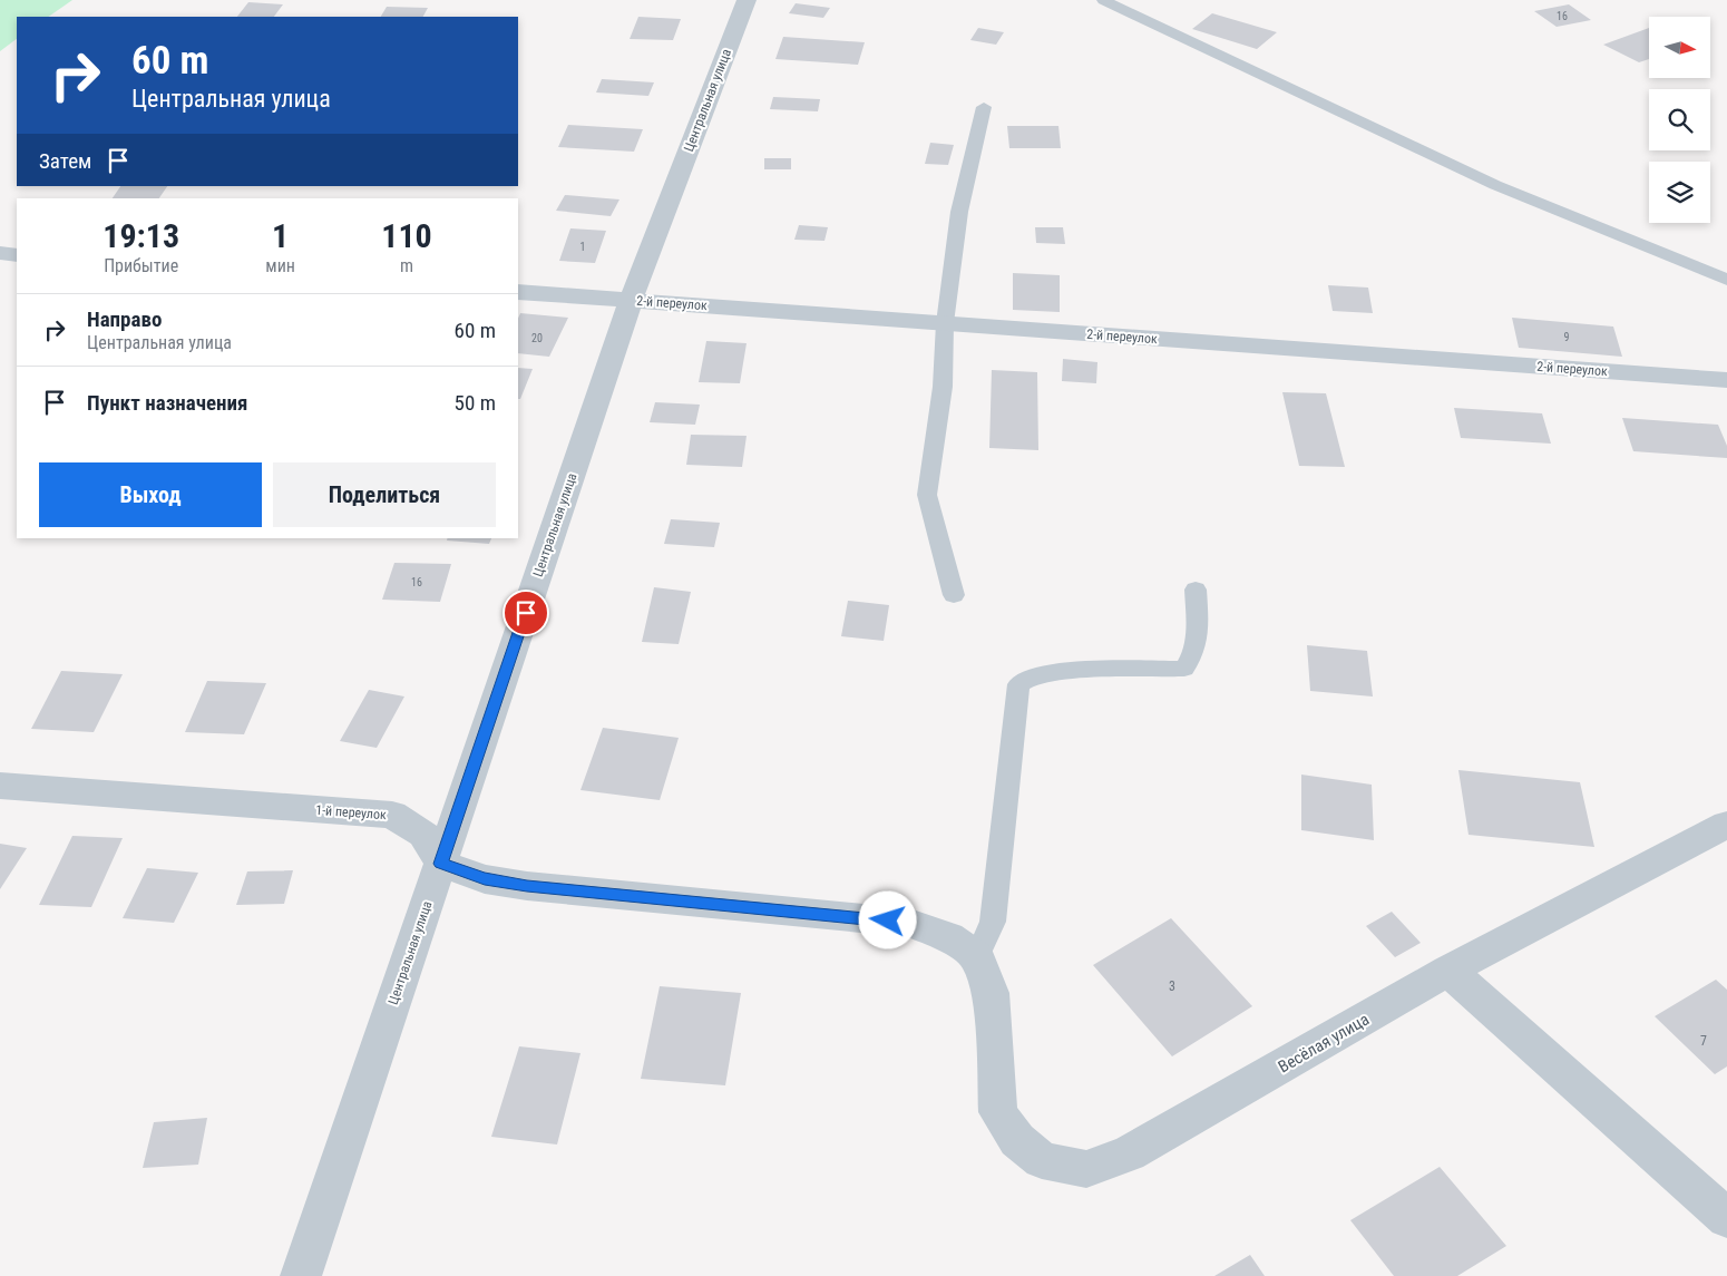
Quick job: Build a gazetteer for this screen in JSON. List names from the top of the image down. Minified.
{"streets":{"street":["Центральная улица","2-й переулок","1-й переулок","Весёлая улица"]},"crossings":[["Центральная улица","2-й переулок"],["Центральная улица","1-й переулок"]],"house_numbers":["16","1","9","20","16","3","7"],"north":"right","page":{"turn":["60 m","Центральная улица"],"then":"Затем","eta":["19:13","Прибытие","1","мин","110","m"],"list":[{"name":"Направо","note":"Центральная улица","value":"60 m"},{"name":"Пункт назначения","value":"50 m"}],"buttons":["Выход","Поделиться"]}}
